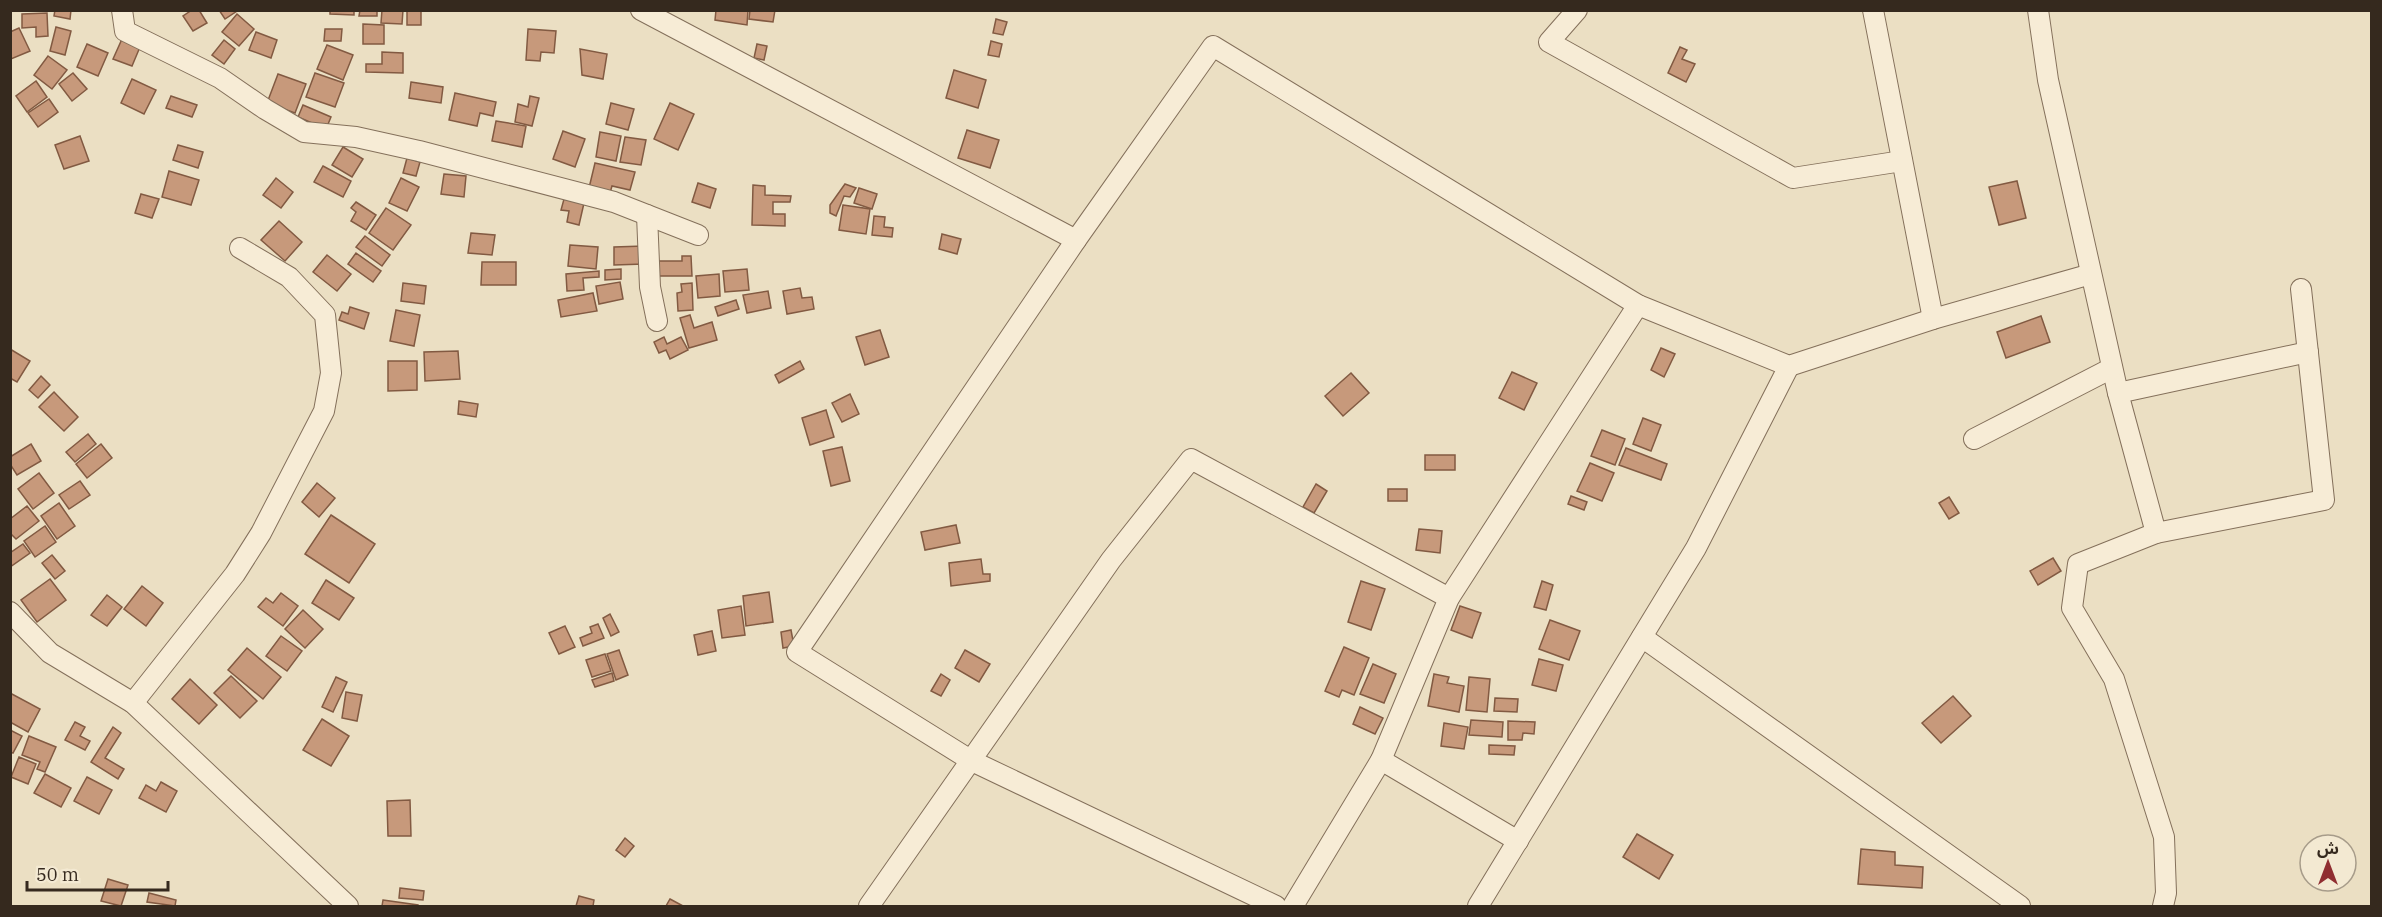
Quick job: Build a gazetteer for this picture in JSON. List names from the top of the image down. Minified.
{"scale_bar":"50 m","north":"top"}
